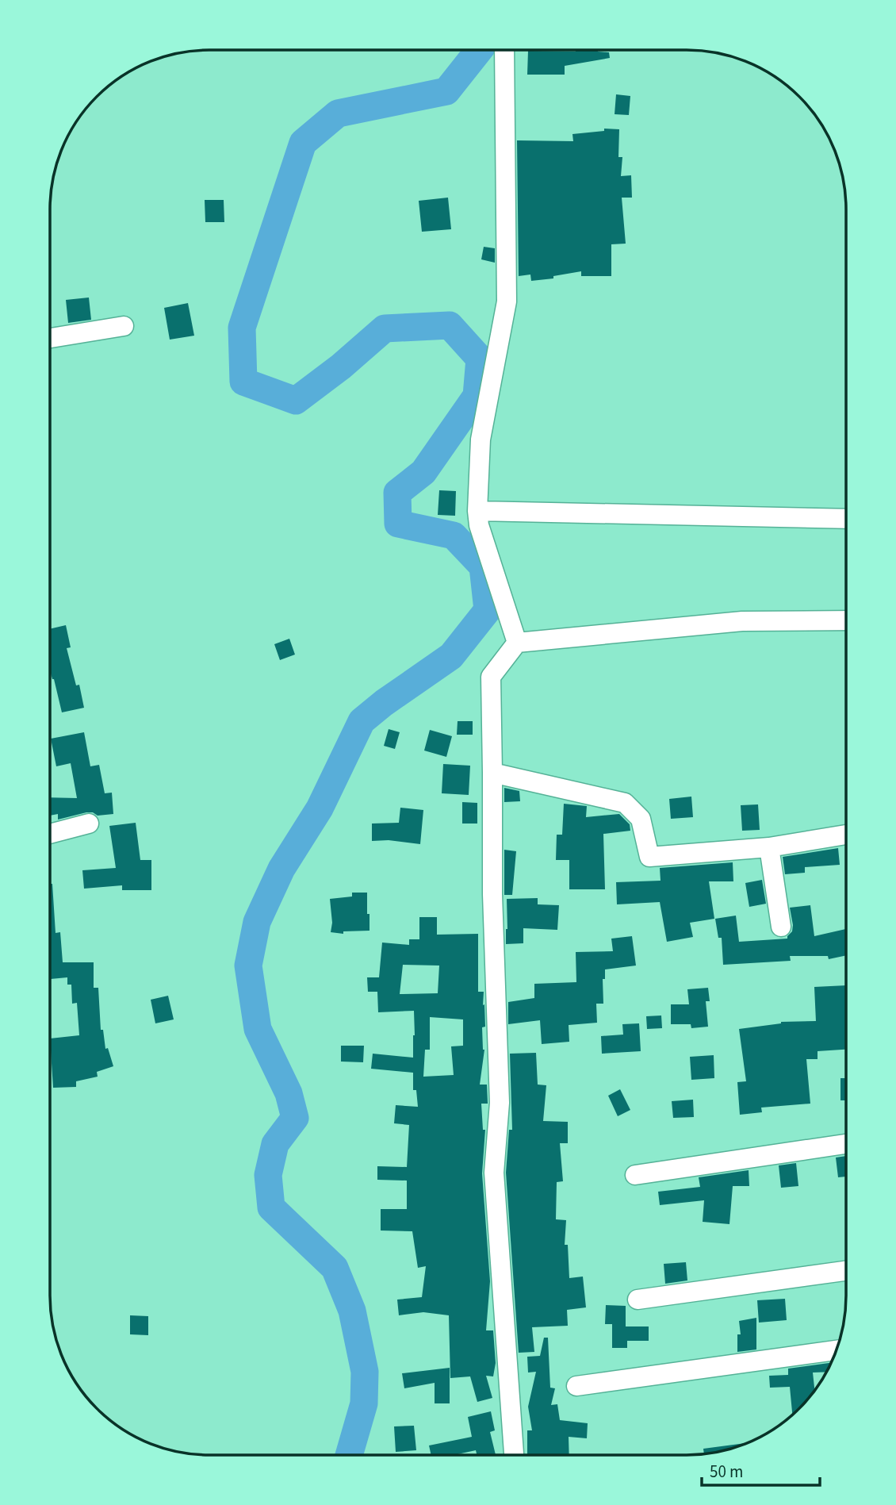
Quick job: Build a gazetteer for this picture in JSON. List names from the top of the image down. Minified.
{"scale_bar":"50 m"}
